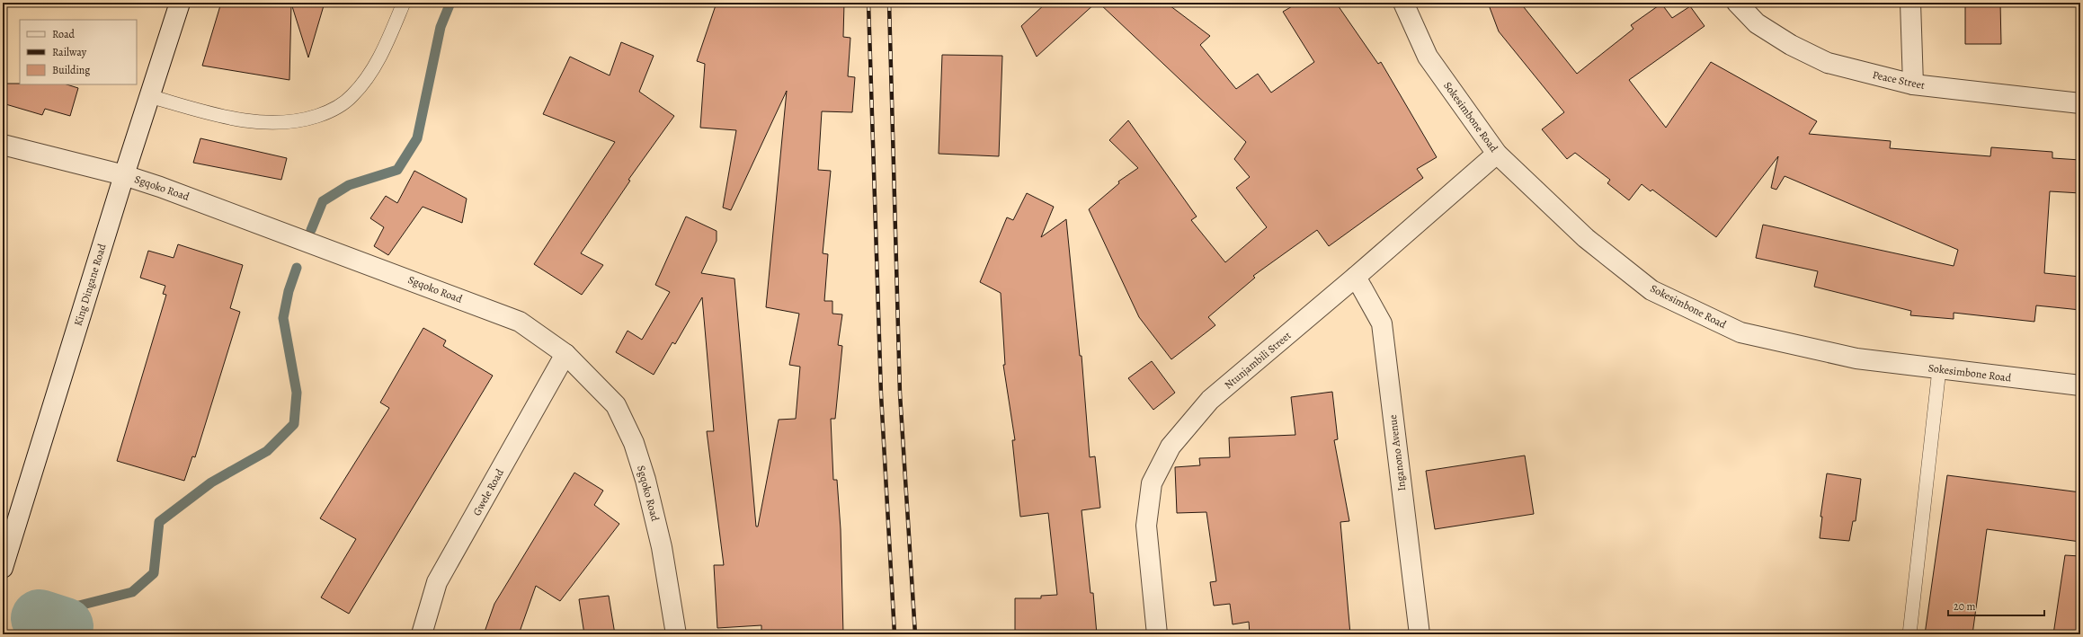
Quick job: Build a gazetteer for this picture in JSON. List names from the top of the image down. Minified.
{"streets":{"street":["Peace Street","Sokesimbone Road","Sgqoko Road","King Dingane Road","Ntunjambili Street","Inganono Avenue","Gwele Road"]},"crossings":[["Sokesimbone Road","Ntunjambili Street"],["Sgqoko Road","King Dingane Road"],["Sgqoko Road","Gwele Road"],["Ntunjambili Street","Inganono Avenue"]],"legend":["Road","Railway","Building"],"scale_bar":"20 m"}
